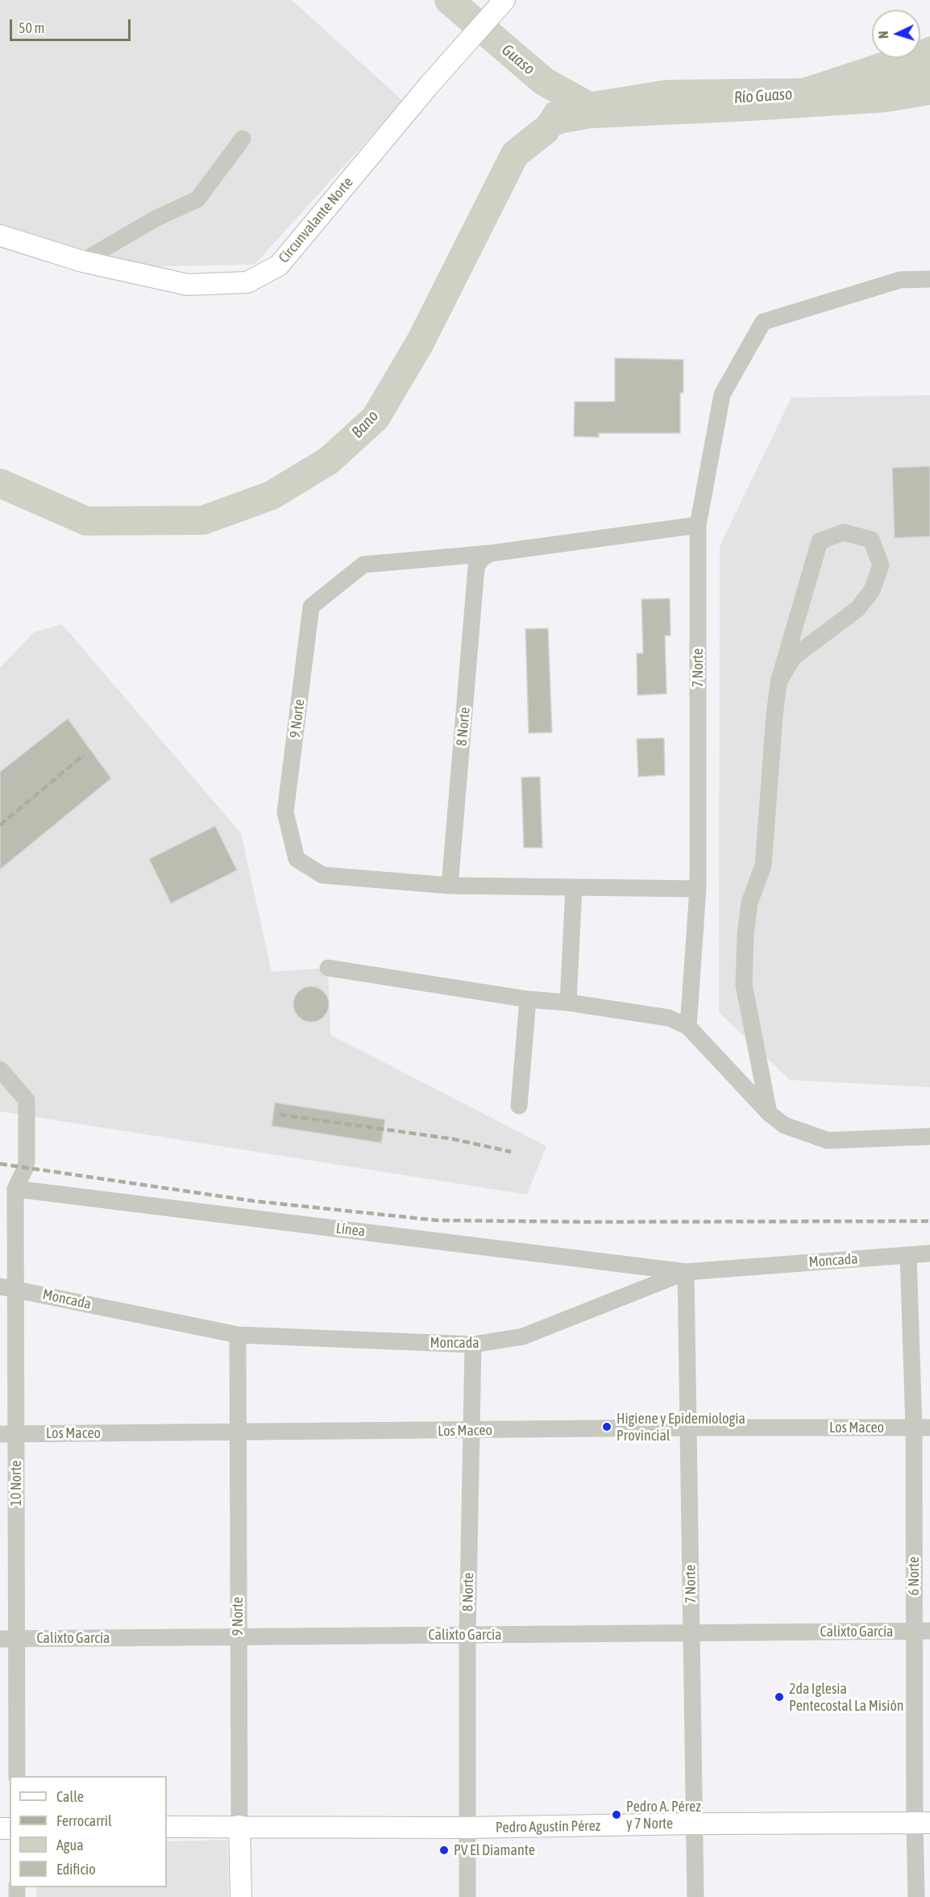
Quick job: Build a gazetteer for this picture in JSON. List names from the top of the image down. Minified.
{"streets":{"main road":["Circunvalante Norte","9 Norte","Pedro Agustín Pérez"],"street":["7 Norte","8 Norte","Línea","Moncada","Los Maceo","10 Norte","6 Norte","Calixto García"]},"crossings":[["7 Norte","9 Norte"],["7 Norte","Línea"],["7 Norte","Moncada"],["7 Norte","Los Maceo"],["7 Norte","Calixto García"],["7 Norte","Pedro Agustín Pérez"],["9 Norte","8 Norte"],["9 Norte","Moncada"],["9 Norte","Los Maceo"],["9 Norte","Calixto García"],["9 Norte","Pedro Agustín Pérez"],["8 Norte","Moncada"],["8 Norte","Los Maceo"],["8 Norte","Calixto García"],["8 Norte","Pedro Agustín Pérez"],["Línea","Moncada"],["Línea","10 Norte"],["Moncada","10 Norte"],["Moncada","6 Norte"],["Los Maceo","10 Norte"],["Los Maceo","6 Norte"],["10 Norte","Calixto García"],["6 Norte","Calixto García"],["6 Norte","Pedro Agustín Pérez"]],"water":["Guaso","Río Guaso","Bano"],"places":["Higiene y Epidemiologia Provincial","2da Iglesia Pentecostal La Misión","Pedro A. Pérez y 7 Norte","PV El Diamante"],"legend":["Calle","Ferrocarril","Agua","Edificio"],"scale_bar":"50 m","north":"left"}
